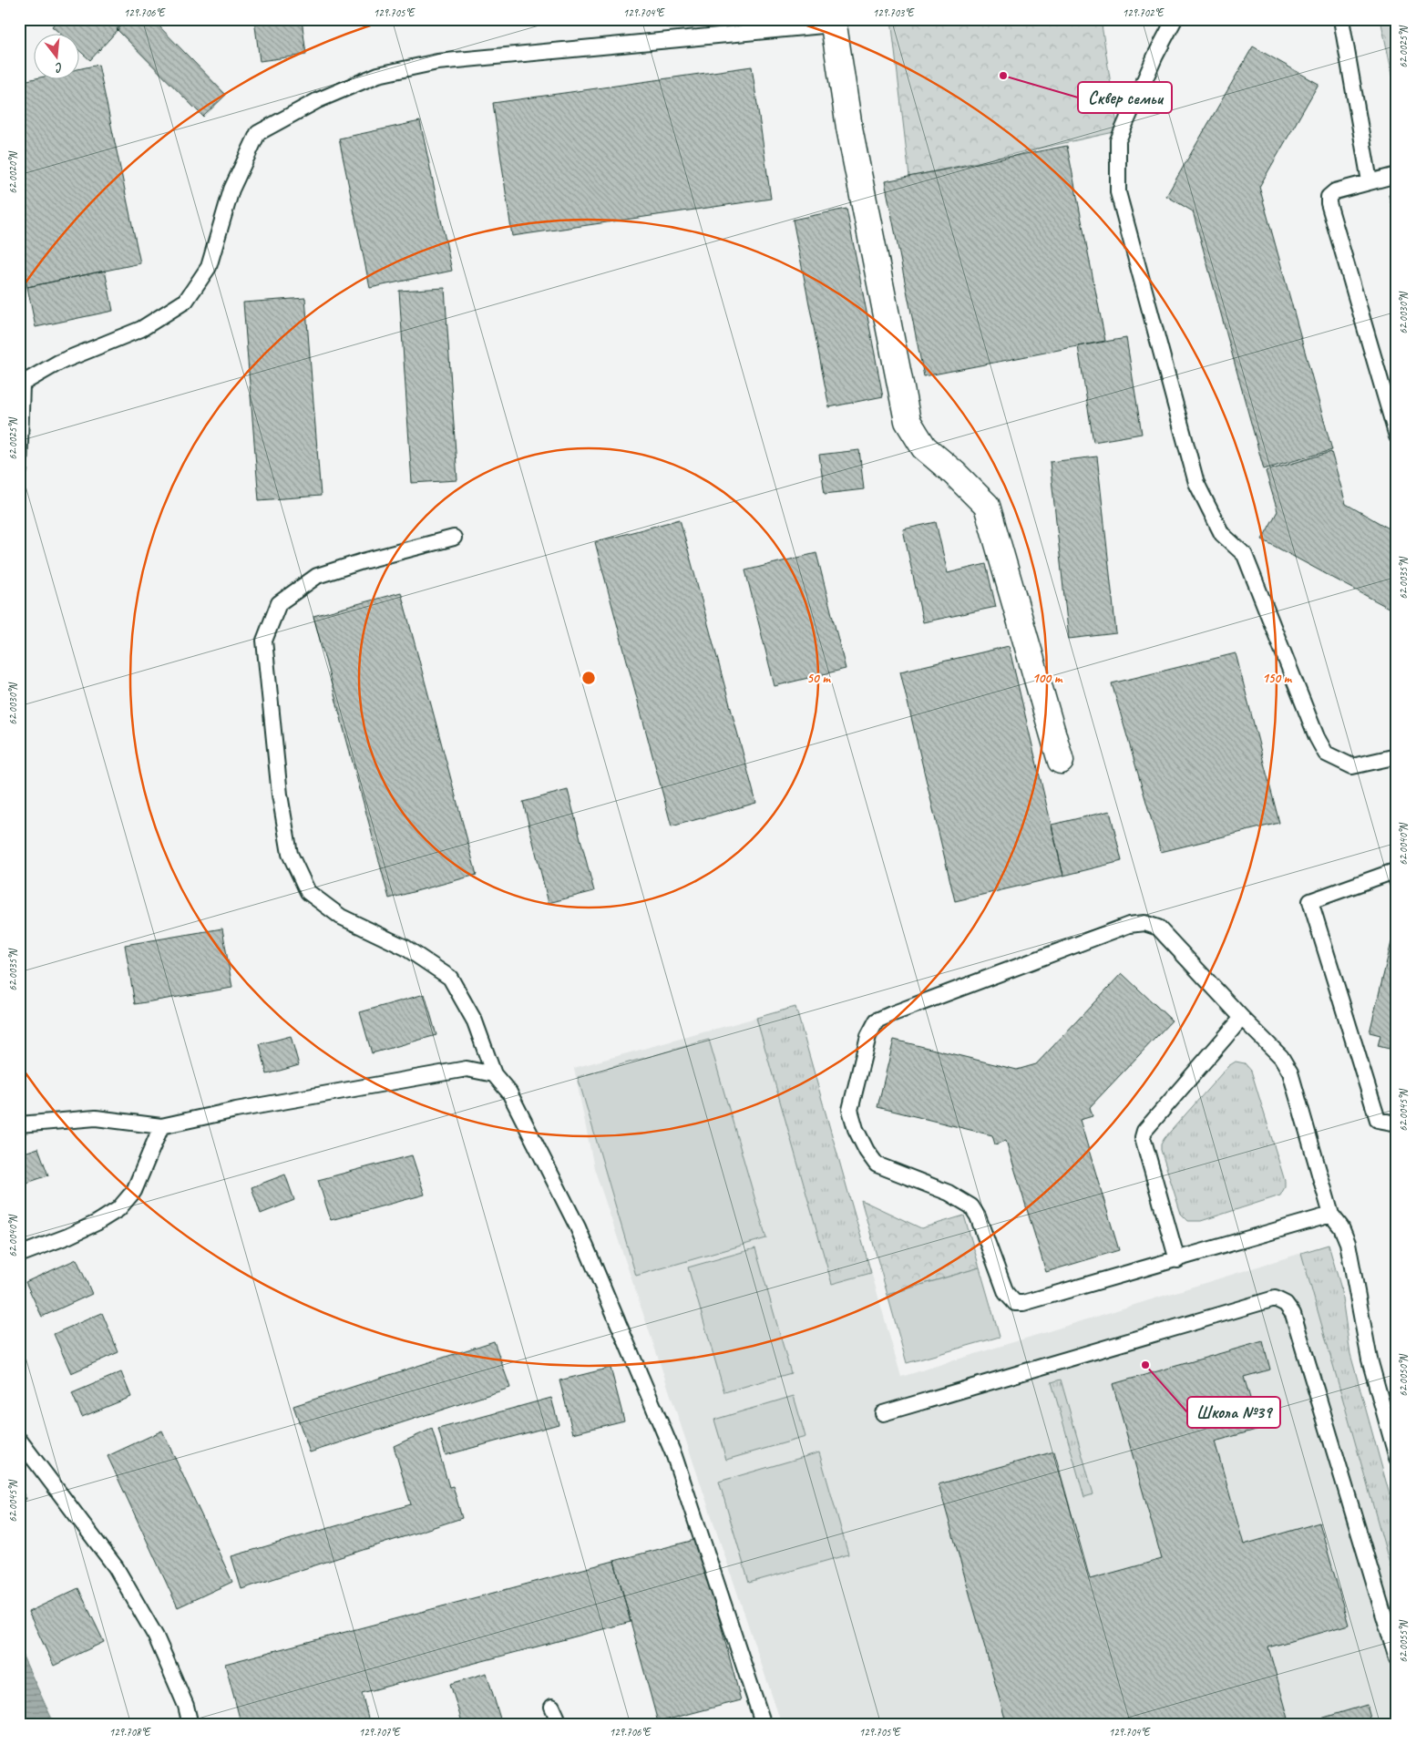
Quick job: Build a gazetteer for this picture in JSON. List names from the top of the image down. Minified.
{"places":["Сквер семьи","Школа №39"],"north":"bottom","coordinates":["129.706°E","129.705°E","129.704°E","129.703°E","129.702°E","62.0025°N","62.0020°N","62.0030°N","62.0035°N","62.0040°N","62.0045°N","62.0050°N","62.0055°N","129.708°E","129.707°E"],"rings":["50 m","100 m","150 m"]}
